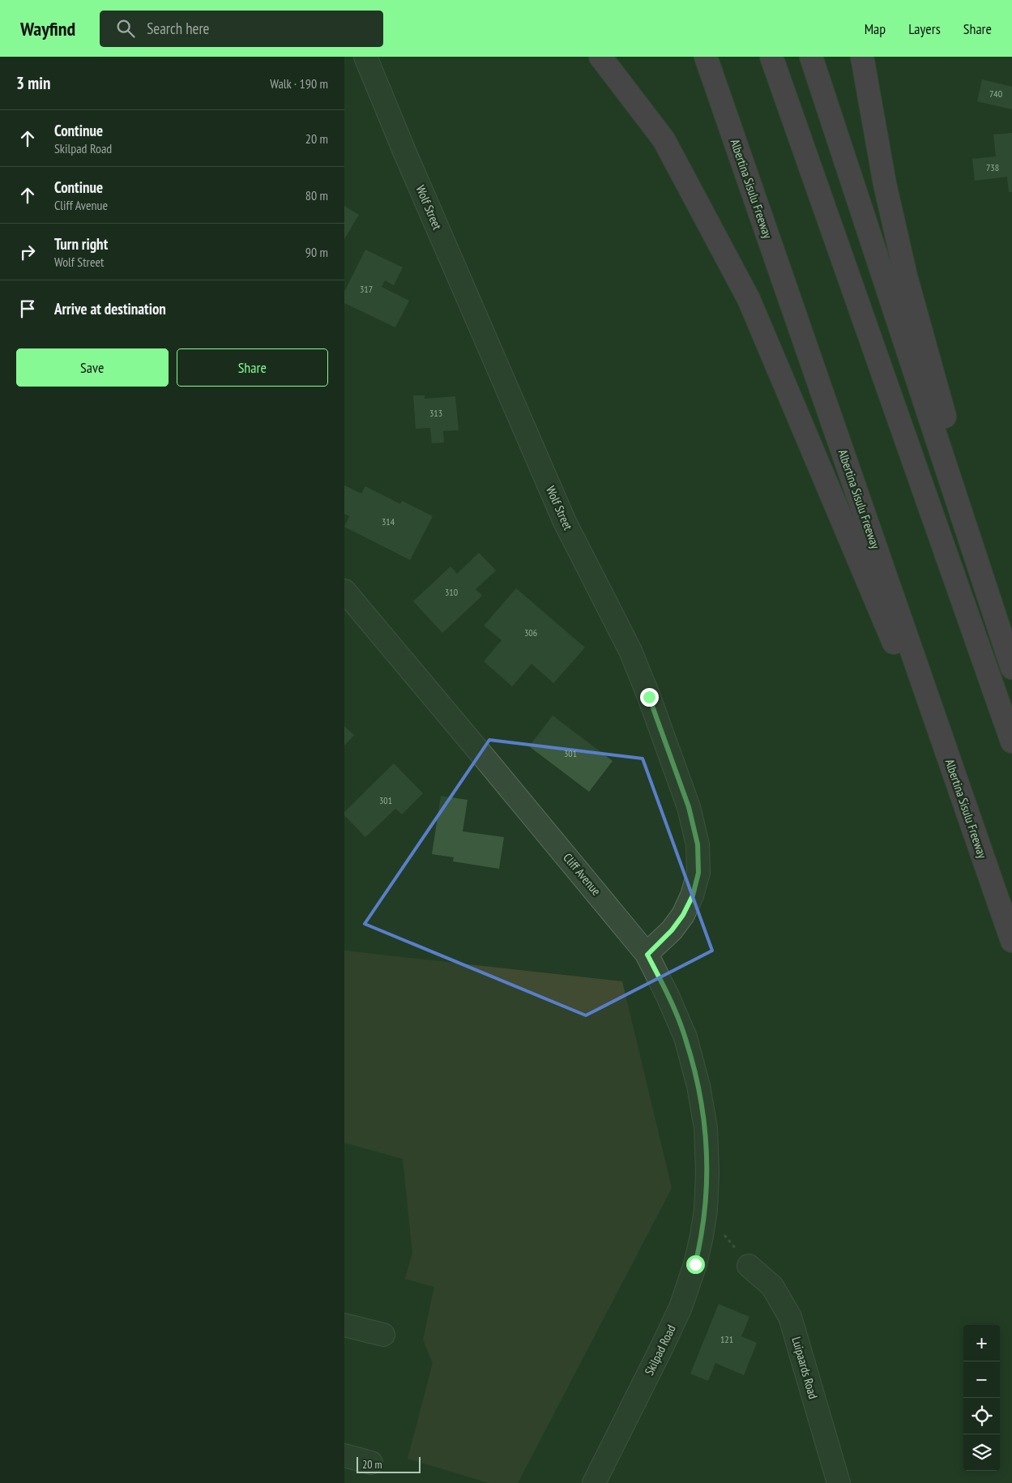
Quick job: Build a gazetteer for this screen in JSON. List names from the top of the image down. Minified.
{"streets":{"highway":["Albertina Sisulu Freeway"],"street":["Wolf Street","Cliff Avenue","Skilpad Road","Luipaards Road"]},"crossings":[["Wolf Street","Cliff Avenue"],["Cliff Avenue","Skilpad Road"]],"house_numbers":["740","738","317","313","314","310","306","301","301","121"],"scale_bar":"20 m","page":{"header":"Wayfind","search":"Search here","nav":["Map","Layers","Share"],"heading":["3 min","Walk · 190 m"],"list":[["Continue","Skilpad Road","20 m"],["Continue","Cliff Avenue","80 m"],["Turn right","Wolf Street","90 m"],"Arrive at destination"],"buttons":["Save","Share"],"map_buttons":["+","−"],"scale":"20 m"}}
